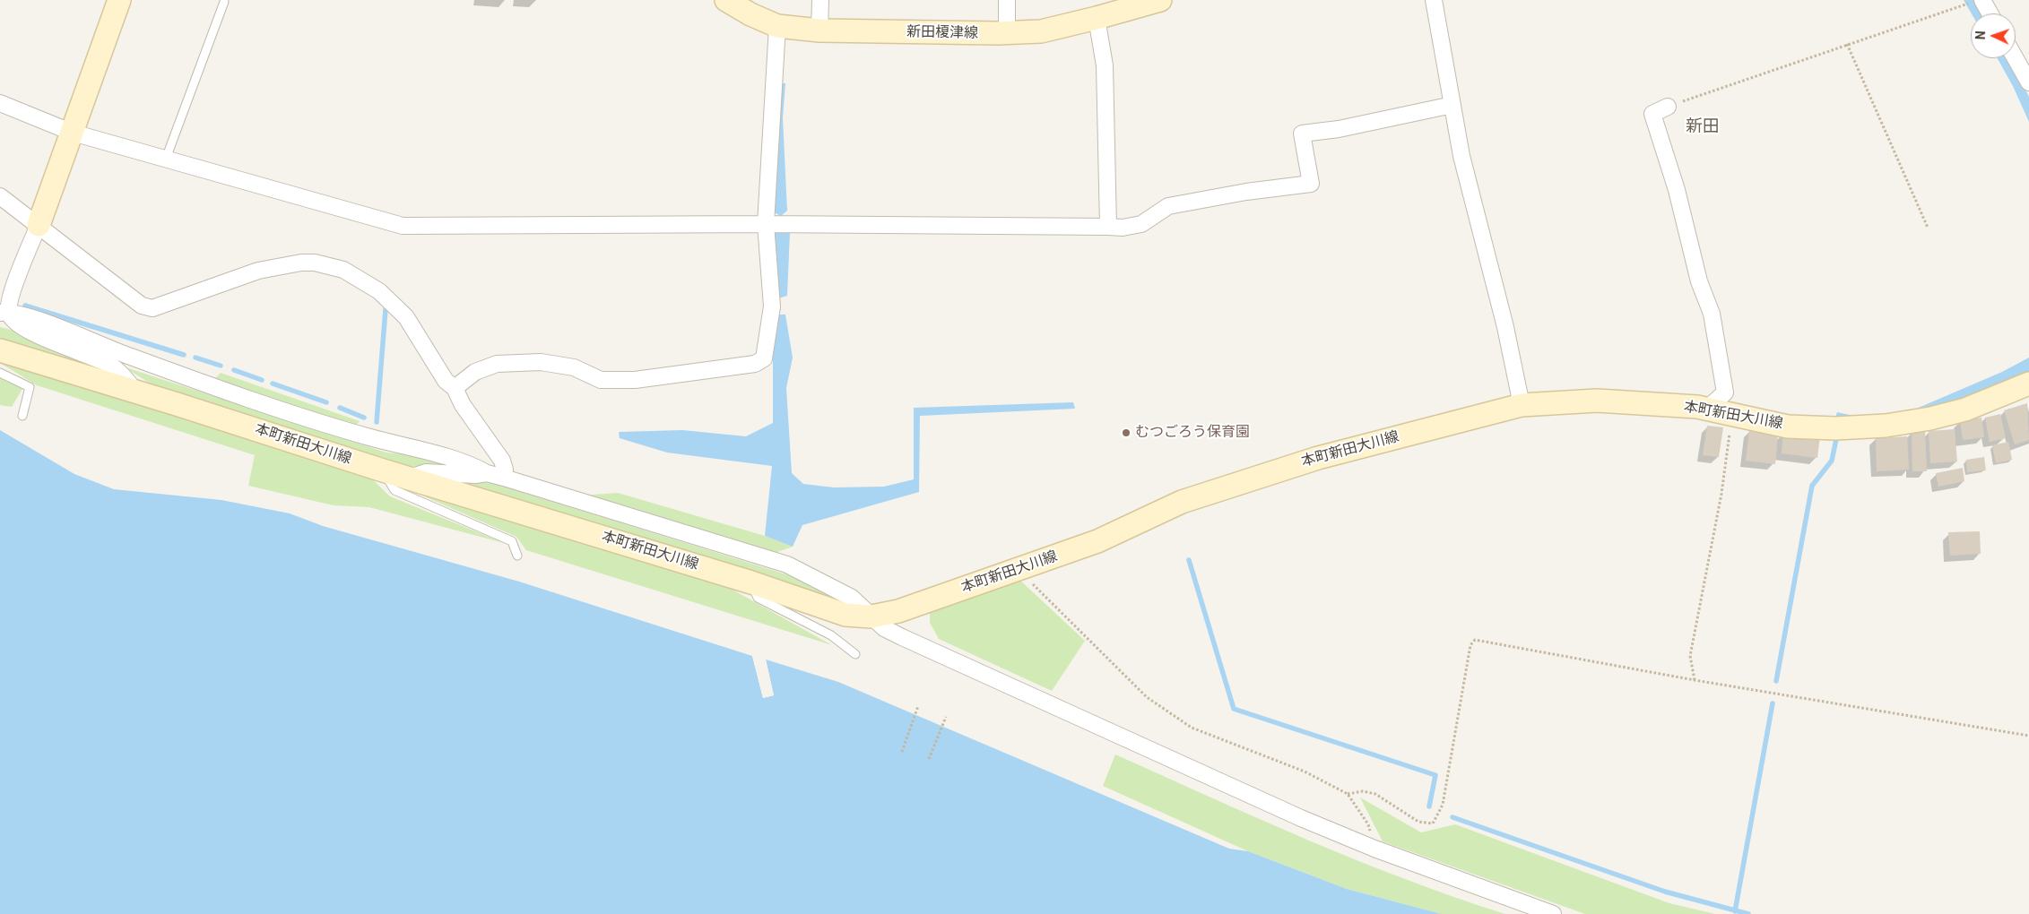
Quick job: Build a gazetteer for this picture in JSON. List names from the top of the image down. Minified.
{"streets":{"main road":["新田榎津線","本町新田大川線"]},"districts":["新田"],"places":["むつごろう保育園"],"north":"left"}
